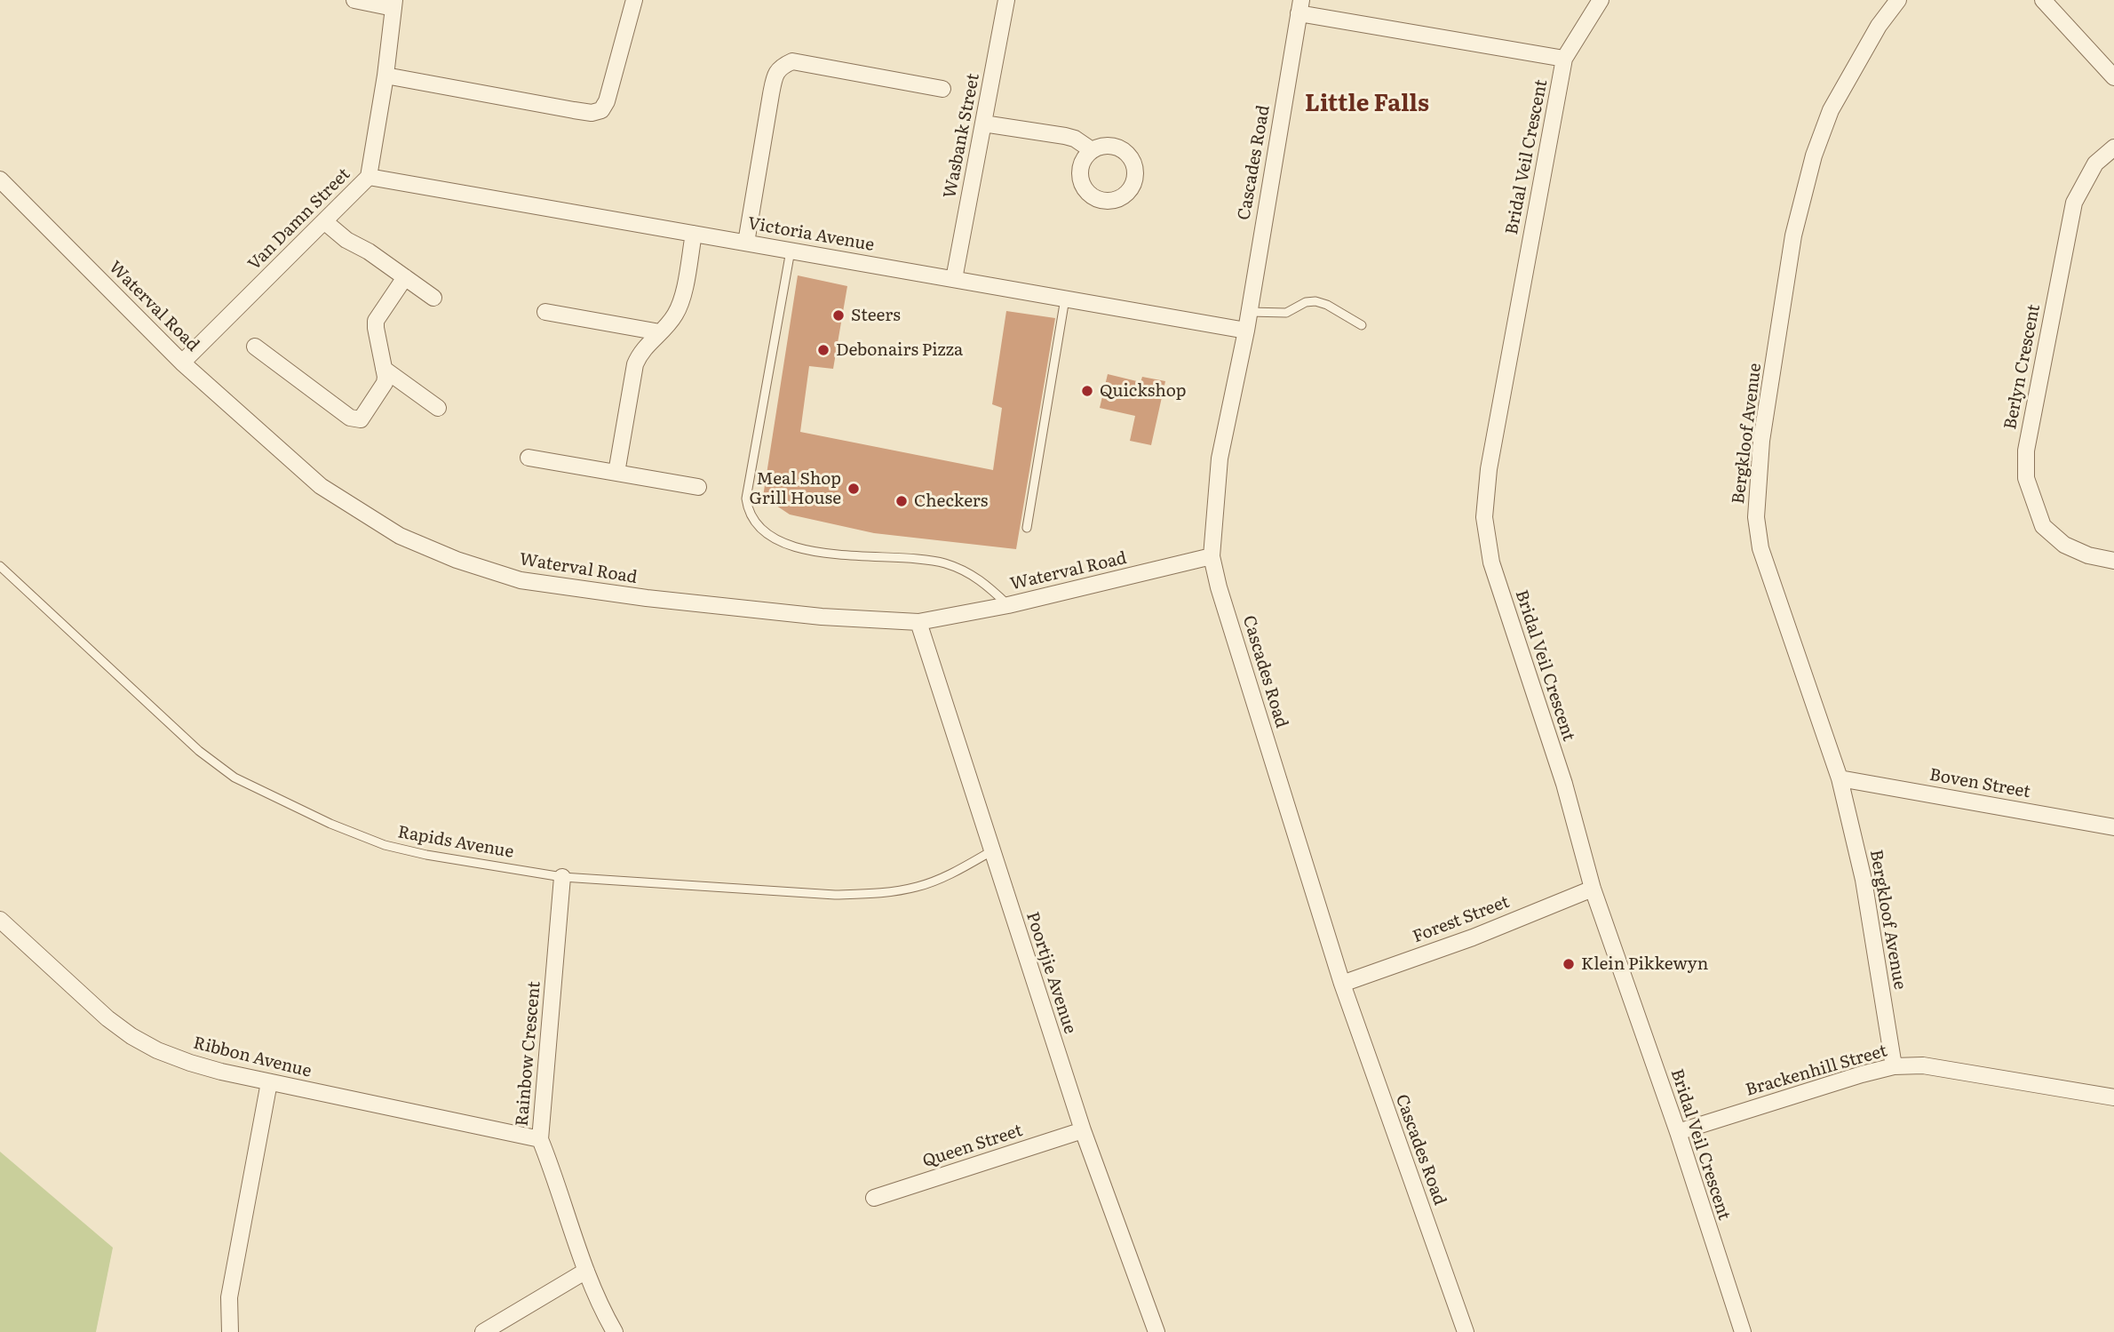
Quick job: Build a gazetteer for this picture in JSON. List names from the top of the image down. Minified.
{"streets":{"street":["Wasbank Street","Bridal Veil Crescent","Cascades Road","Van Damn Street","Victoria Avenue","Waterval Road","Berlyn Crescent","Bergkloof Avenue","Boven Street","Forest Street","Poortjie Avenue","Rainbow Crescent","Ribbon Avenue","Brackenhill Street","Queen Street"],"lane":["Rapids Avenue"]},"crossings":[["Wasbank Street","Victoria Avenue"],["Bridal Veil Crescent","Forest Street"],["Bridal Veil Crescent","Brackenhill Street"],["Cascades Road","Victoria Avenue"],["Cascades Road","Waterval Road"],["Cascades Road","Forest Street"],["Van Damn Street","Victoria Avenue"],["Van Damn Street","Waterval Road"],["Waterval Road","Poortjie Avenue"],["Bergkloof Avenue","Boven Street"],["Bergkloof Avenue","Brackenhill Street"],["Rapids Avenue","Poortjie Avenue"],["Rapids Avenue","Rainbow Crescent"],["Poortjie Avenue","Queen Street"],["Rainbow Crescent","Ribbon Avenue"]],"districts":["Little Falls"],"places":["Steers","Debonairs Pizza","Quickshop","Meal Shop Grill House","Checkers","Klein Pikkewyn"]}
